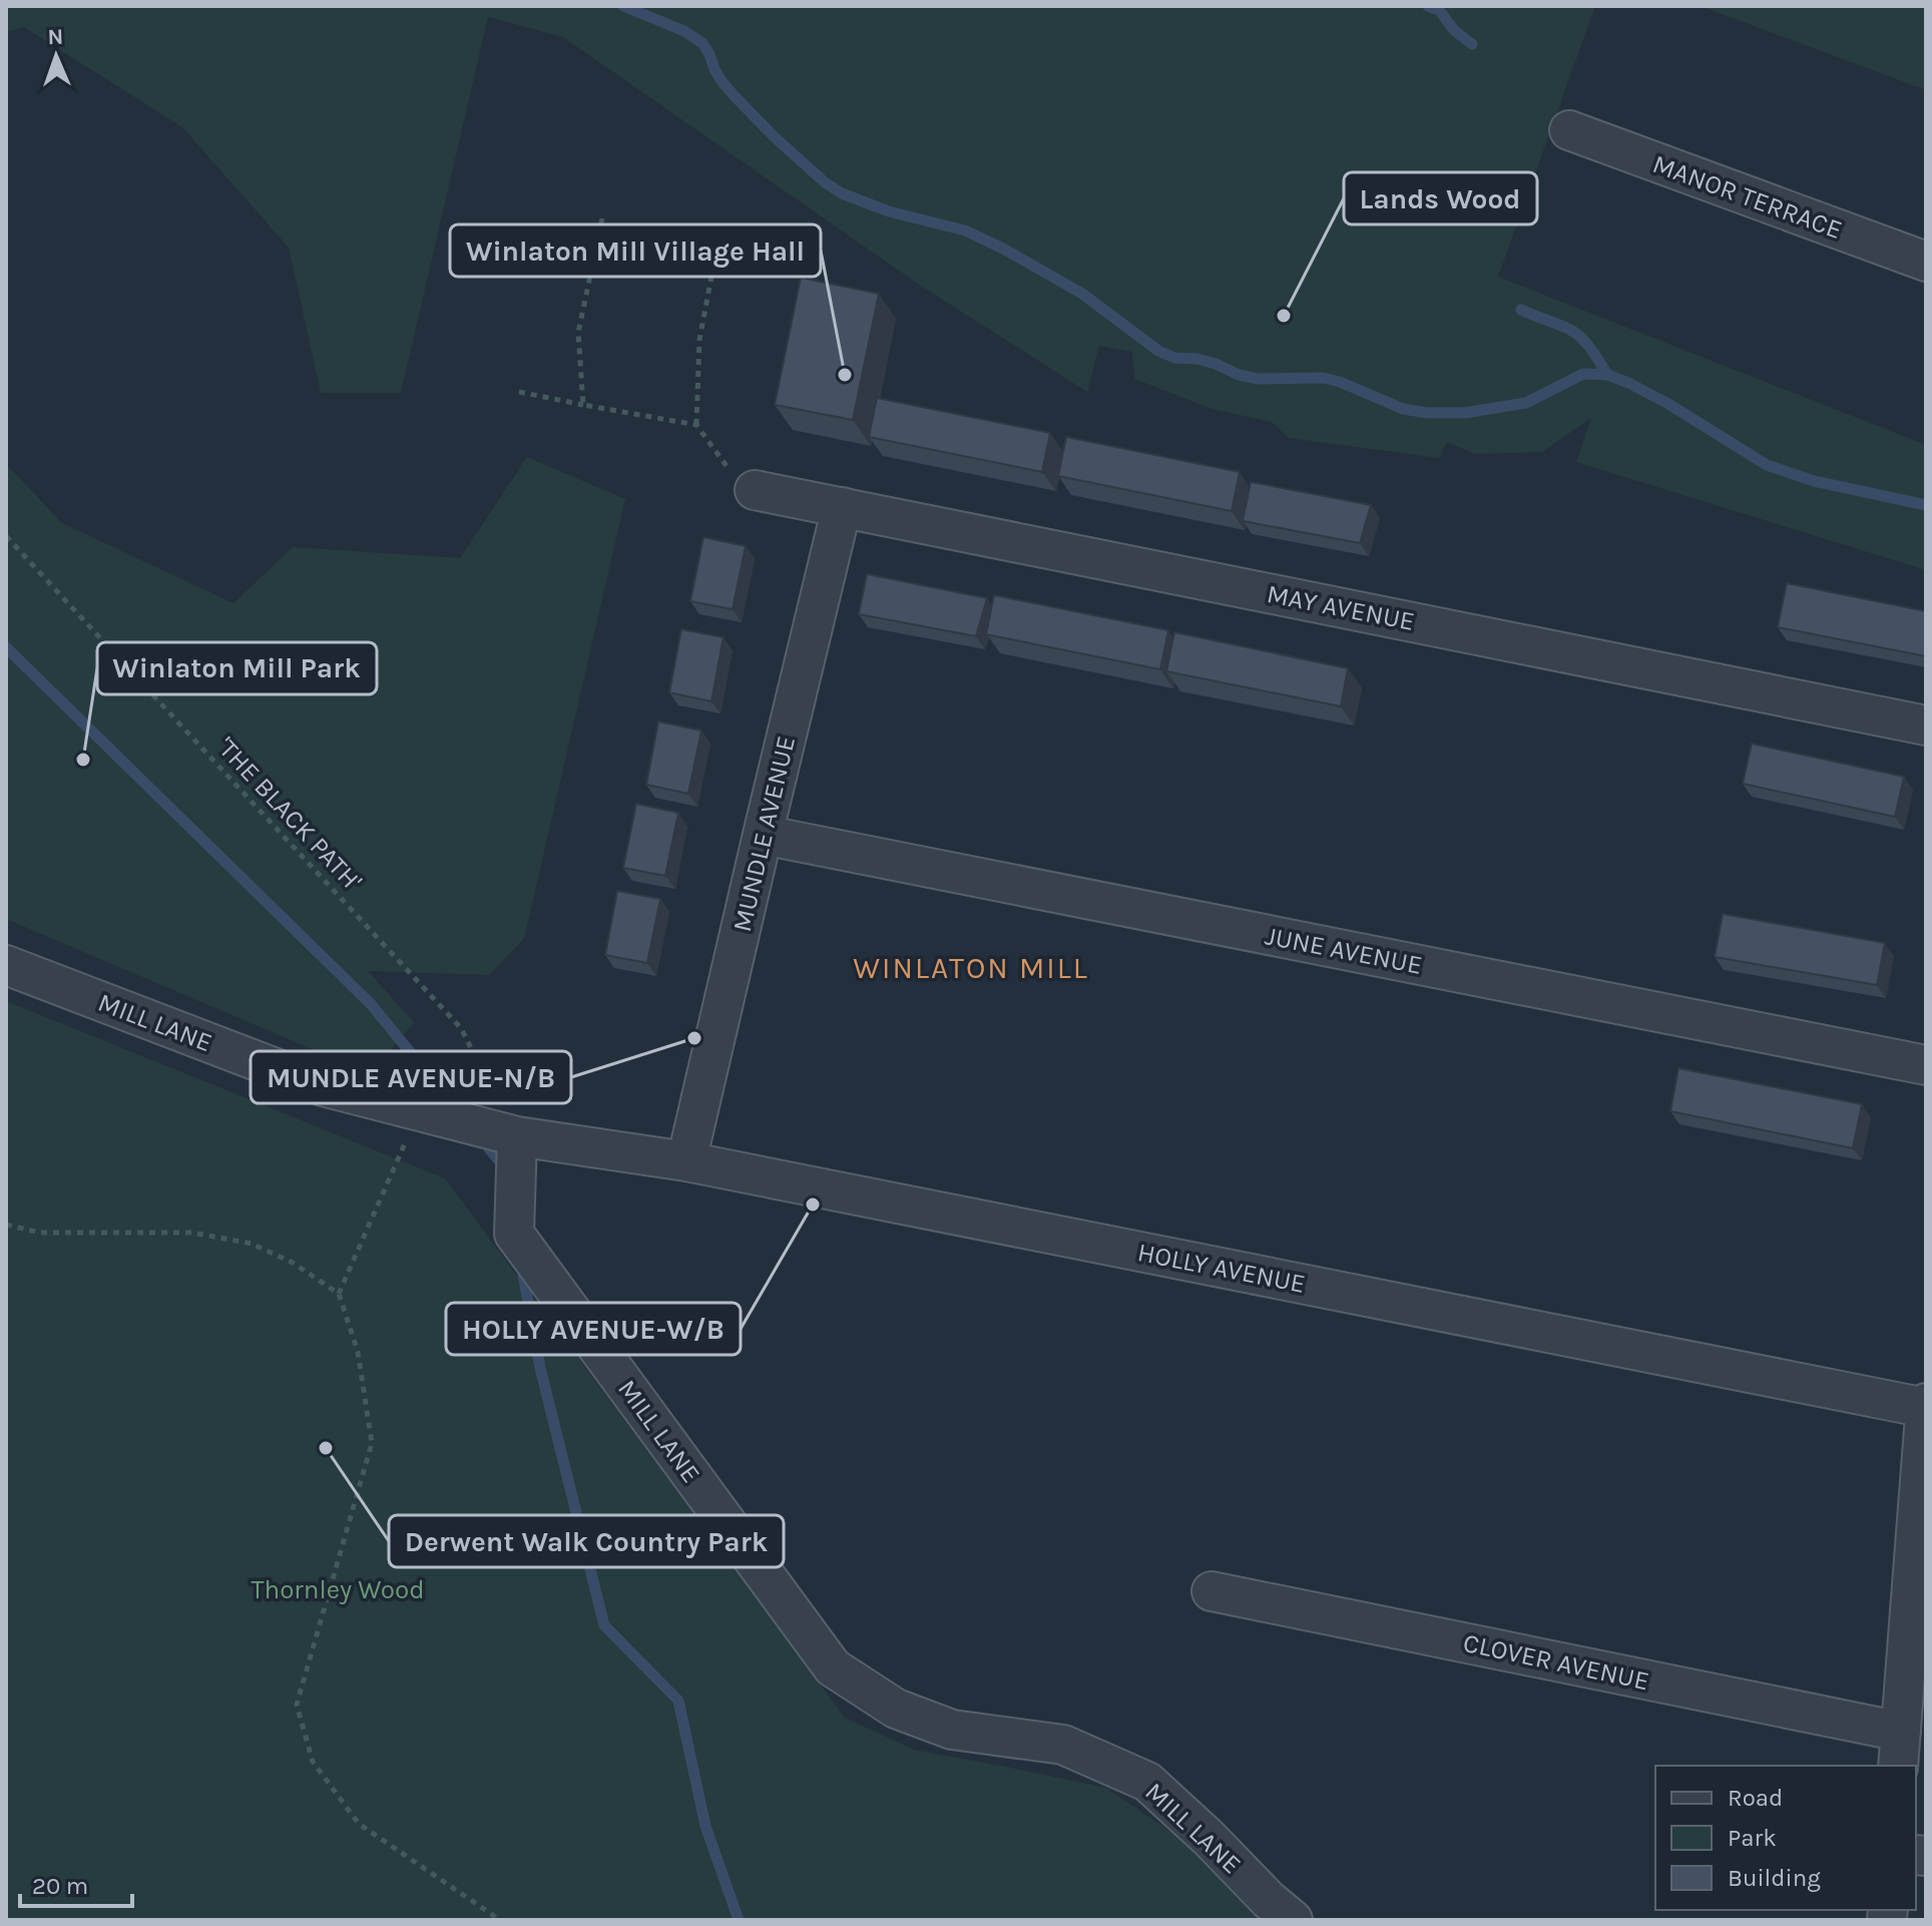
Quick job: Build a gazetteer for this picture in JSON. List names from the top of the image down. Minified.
{"streets":{"street":["MANOR TERRACE","MAY AVENUE","MUNDLE AVENUE","JUNE AVENUE","MILL LANE","HOLLY AVENUE","CLOVER AVENUE"],"path":["'THE BLACK PATH'"]},"crossings":[["MAY AVENUE","MUNDLE AVENUE"],["'THE BLACK PATH'","MILL LANE"],["'THE BLACK PATH'","HOLLY AVENUE"],["MUNDLE AVENUE","JUNE AVENUE"],["MUNDLE AVENUE","HOLLY AVENUE"],["MILL LANE","HOLLY AVENUE"]],"districts":["WINLATON MILL"],"parks":["Thornley Wood"],"places":["Lands Wood","Winlaton Mill Village Hall","Winlaton Mill Park","MUNDLE AVENUE-N/B","HOLLY AVENUE-W/B","Derwent Walk Country Park"],"legend":["Road","Park","Building"],"scale_bar":"20 m","north":"top"}
